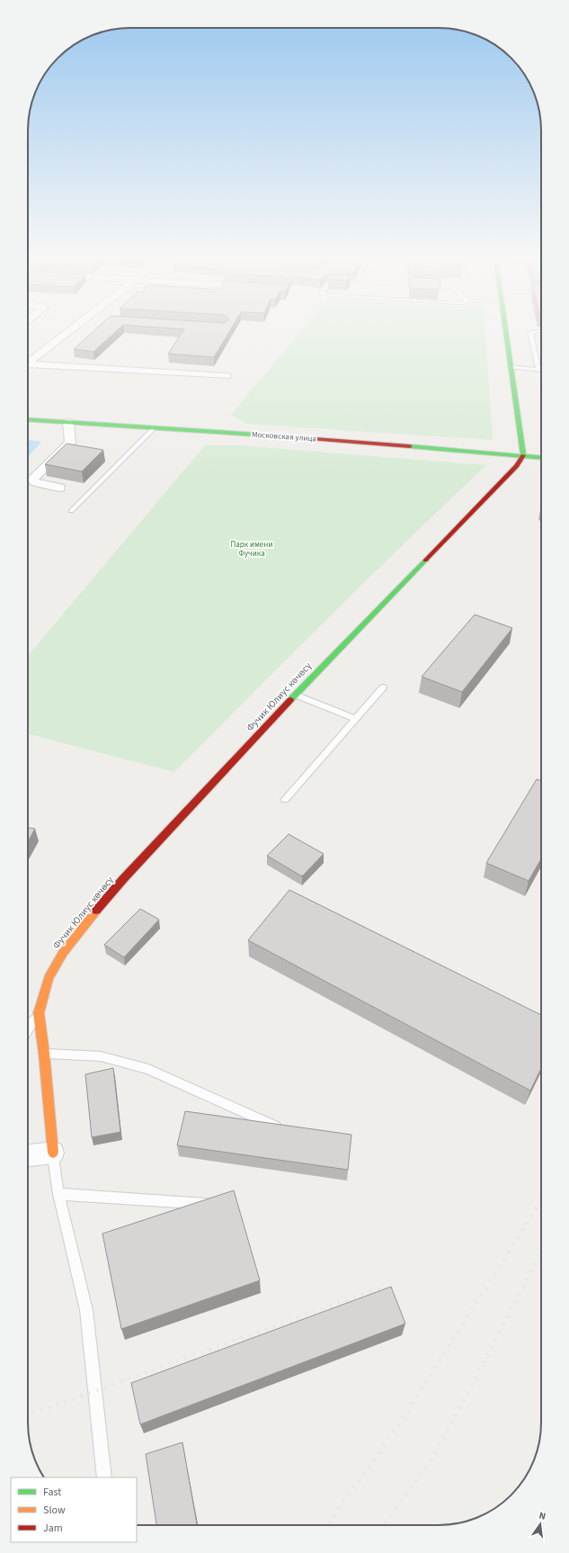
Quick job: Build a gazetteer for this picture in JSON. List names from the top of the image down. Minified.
{"streets":{"main road":["Московская улица","Фучик Юлиус көчөсү"]},"crossings":[["Московская улица","Фучик Юлиус көчөсү"]],"parks":["Парк имени Фучика"],"legend":["Fast","Slow","Jam"],"north":"top"}
